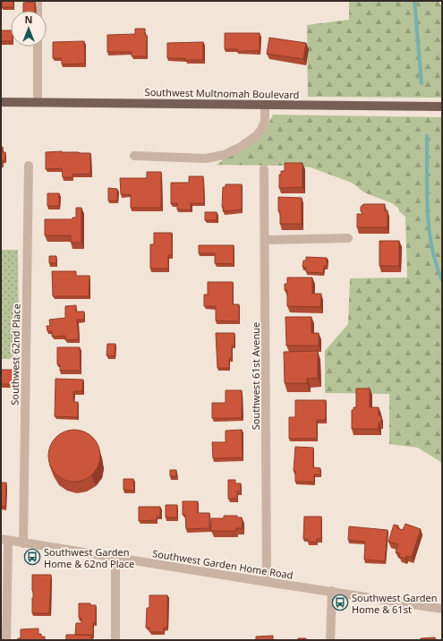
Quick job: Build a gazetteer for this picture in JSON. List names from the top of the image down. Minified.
{"streets":{"main road":["Southwest Multnomah Boulevard"],"street":["Southwest 62nd Place","Southwest 61st Avenue","Southwest Garden Home Road"]},"crossings":[["Southwest 62nd Place","Southwest Garden Home Road"],["Southwest 61st Avenue","Southwest Garden Home Road"]],"places":{"bus stop":["Southwest Garden Home & 62nd Place","Southwest Garden Home & 61st"]},"north":"top"}
